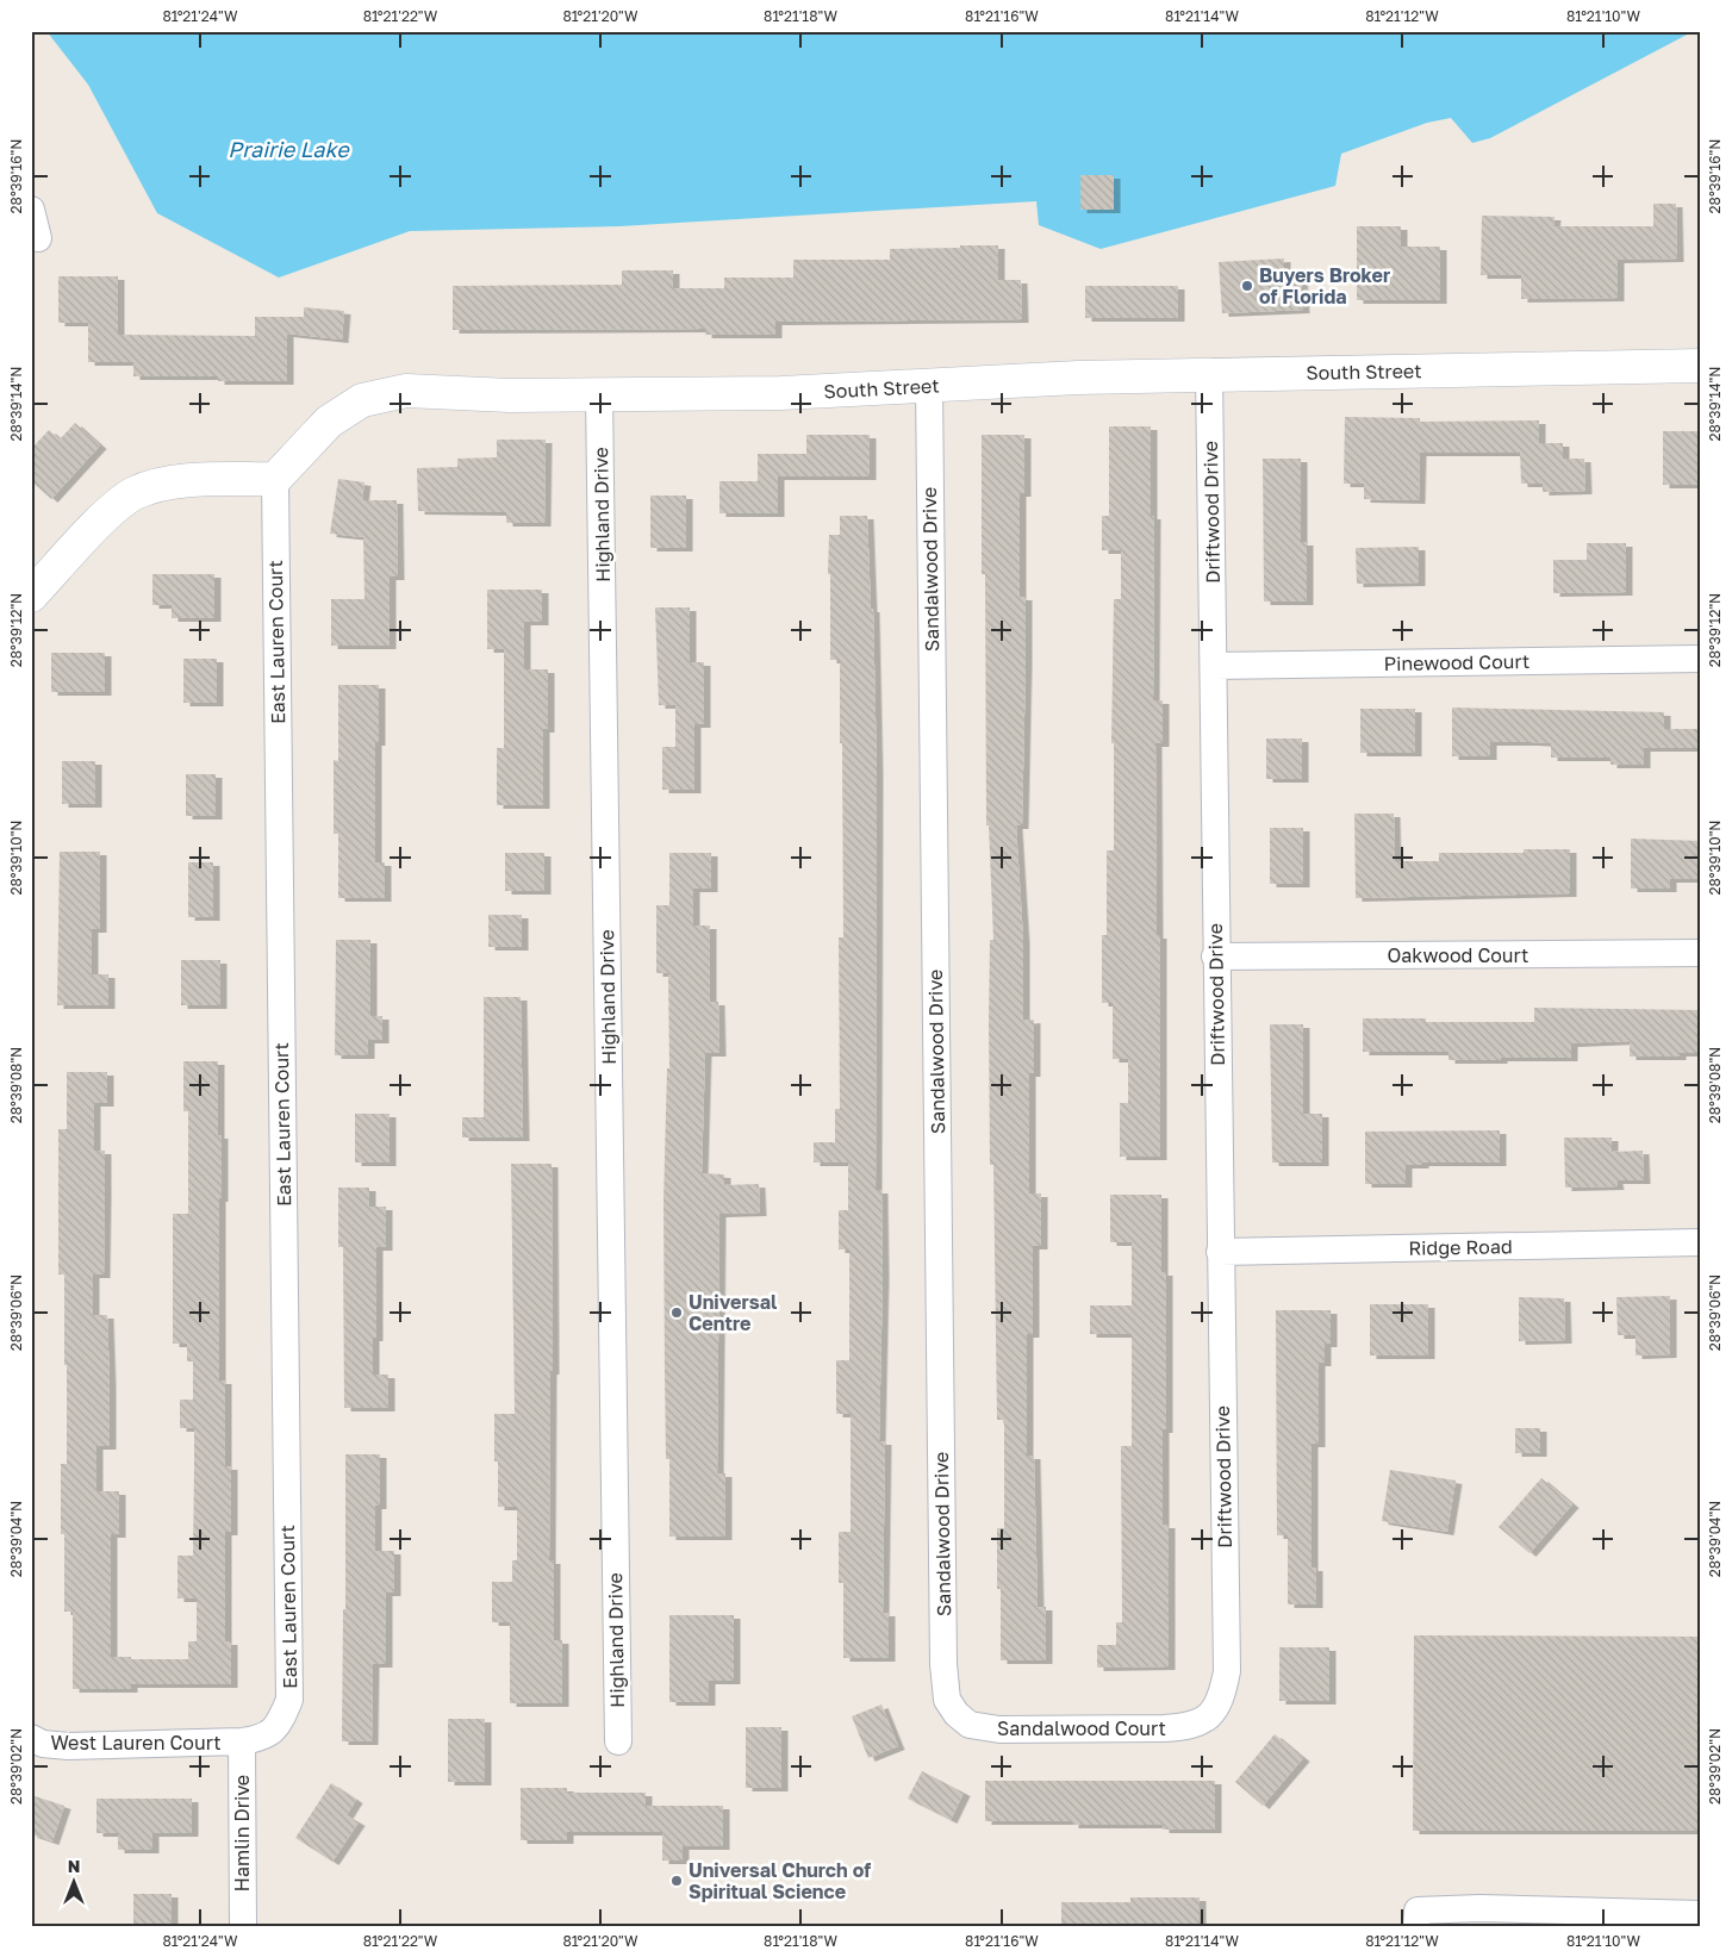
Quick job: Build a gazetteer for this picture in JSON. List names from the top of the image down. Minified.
{"streets":{"street":["South Street","Driftwood Drive","Highland Drive","Sandalwood Drive","East Lauren Court","Pinewood Court","Oakwood Court","Ridge Road","Sandalwood Court","West Lauren Court","Hamlin Drive"]},"crossings":[["South Street","Driftwood Drive"],["South Street","Highland Drive"],["South Street","Sandalwood Drive"],["South Street","East Lauren Court"],["Driftwood Drive","Pinewood Court"],["Driftwood Drive","Oakwood Court"],["Driftwood Drive","Ridge Road"],["Driftwood Drive","Sandalwood Court"],["Sandalwood Drive","Sandalwood Court"],["East Lauren Court","West Lauren Court"],["East Lauren Court","Hamlin Drive"],["West Lauren Court","Hamlin Drive"]],"water":["Prairie Lake"],"places":["Buyers Broker of Florida","Universal Centre","Universal Church of Spiritual Science"],"north":"top","coordinates":["81°21'24\"W","81°21'22\"W","81°21'20\"W","81°21'18\"W","81°21'16\"W","81°21'14\"W","81°21'12\"W","81°21'10\"W","28°39'16\"N","28°39'14\"N","28°39'12\"N","28°39'10\"N","28°39'08\"N","28°39'06\"N","28°39'04\"N","28°39'02\"N"]}
